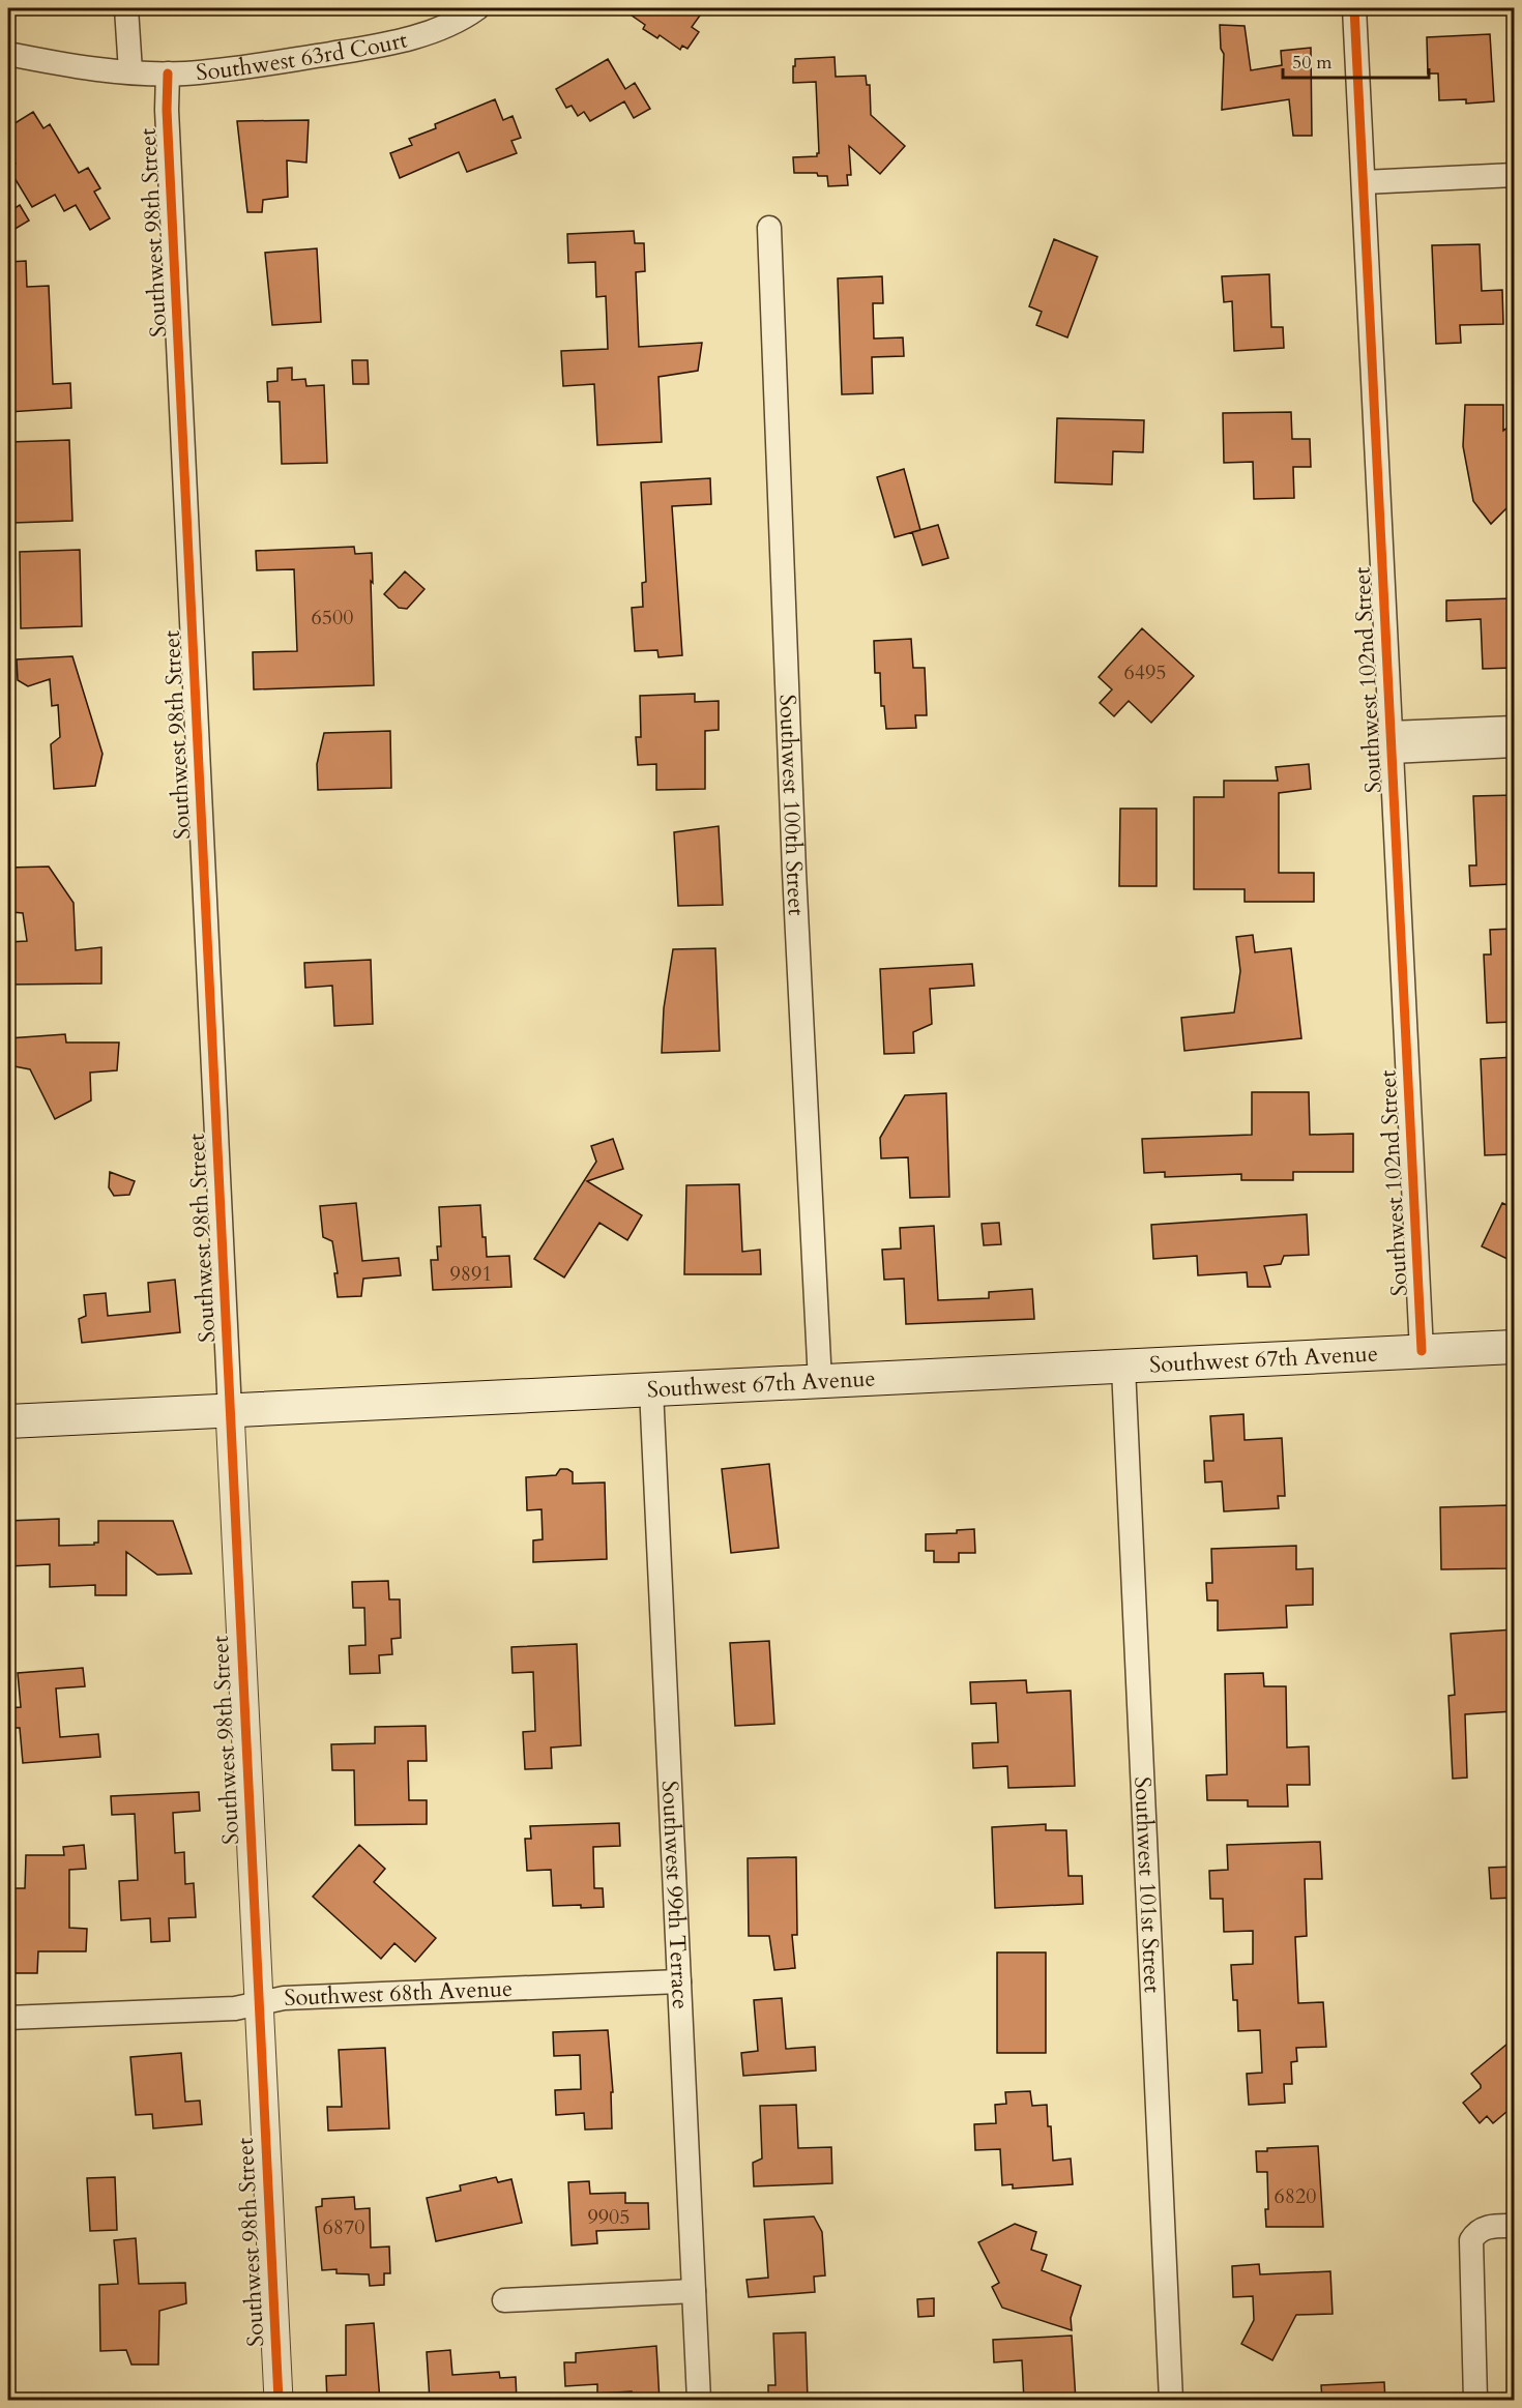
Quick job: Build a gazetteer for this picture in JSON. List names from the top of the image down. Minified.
{"streets":{"main road":["Southwest 67th Avenue"],"street":["Southwest 63rd Court","Southwest 98th Street","Southwest 102nd Street","Southwest 100th Street","Southwest 101st Street","Southwest 99th Terrace","Southwest 68th Avenue"]},"crossings":[["Southwest 63rd Court","Southwest 98th Street"],["Southwest 98th Street","Southwest 67th Avenue"],["Southwest 98th Street","Southwest 68th Avenue"],["Southwest 102nd Street","Southwest 67th Avenue"],["Southwest 100th Street","Southwest 67th Avenue"],["Southwest 67th Avenue","Southwest 101st Street"],["Southwest 67th Avenue","Southwest 99th Terrace"],["Southwest 99th Terrace","Southwest 68th Avenue"]],"house_numbers":["6500","6495","9891","6820","9905","6870"],"scale_bar":"50 m"}
